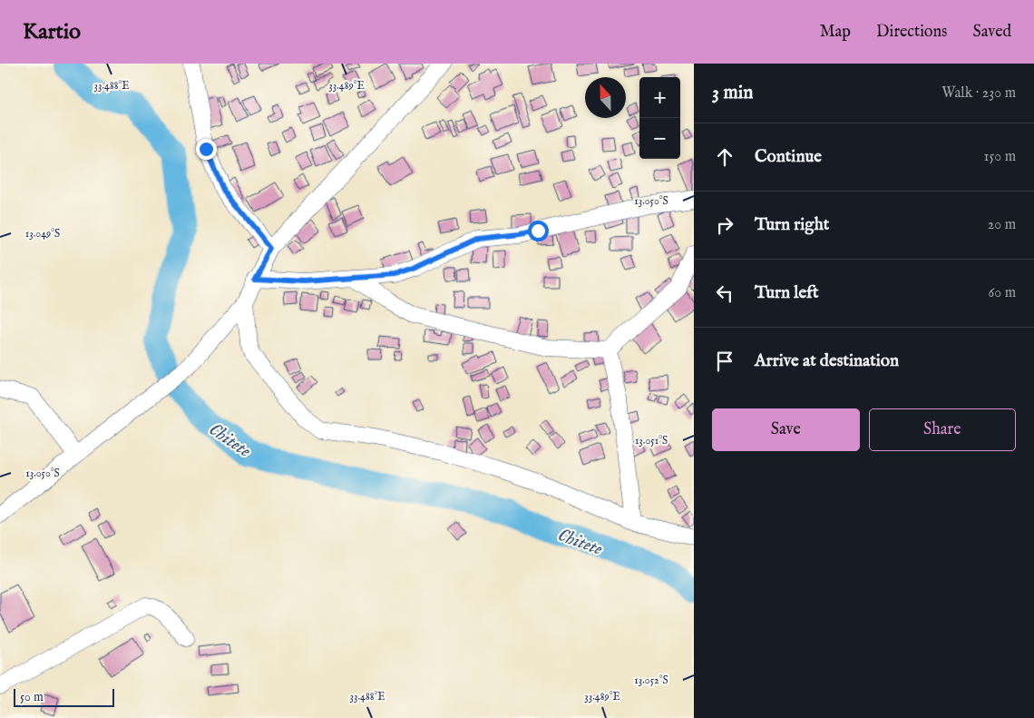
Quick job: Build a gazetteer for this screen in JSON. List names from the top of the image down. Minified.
{"water":["Chitete"],"scale_bar":"50 m","north":"top","page":{"header":"Kartio","nav":["Map","Directions","Saved"],"heading":["3 min","Walk · 230 m"],"map_buttons":["+","−"],"list":[["Continue","150 m"],["Turn right","20 m"],["Turn left","60 m"],"Arrive at destination"],"buttons":["Save","Share"],"scale":"50 m"},"coordinates":["33.488°E","33.489°E","13.050°S","13.049°S","13.051°S","13.052°S"]}
